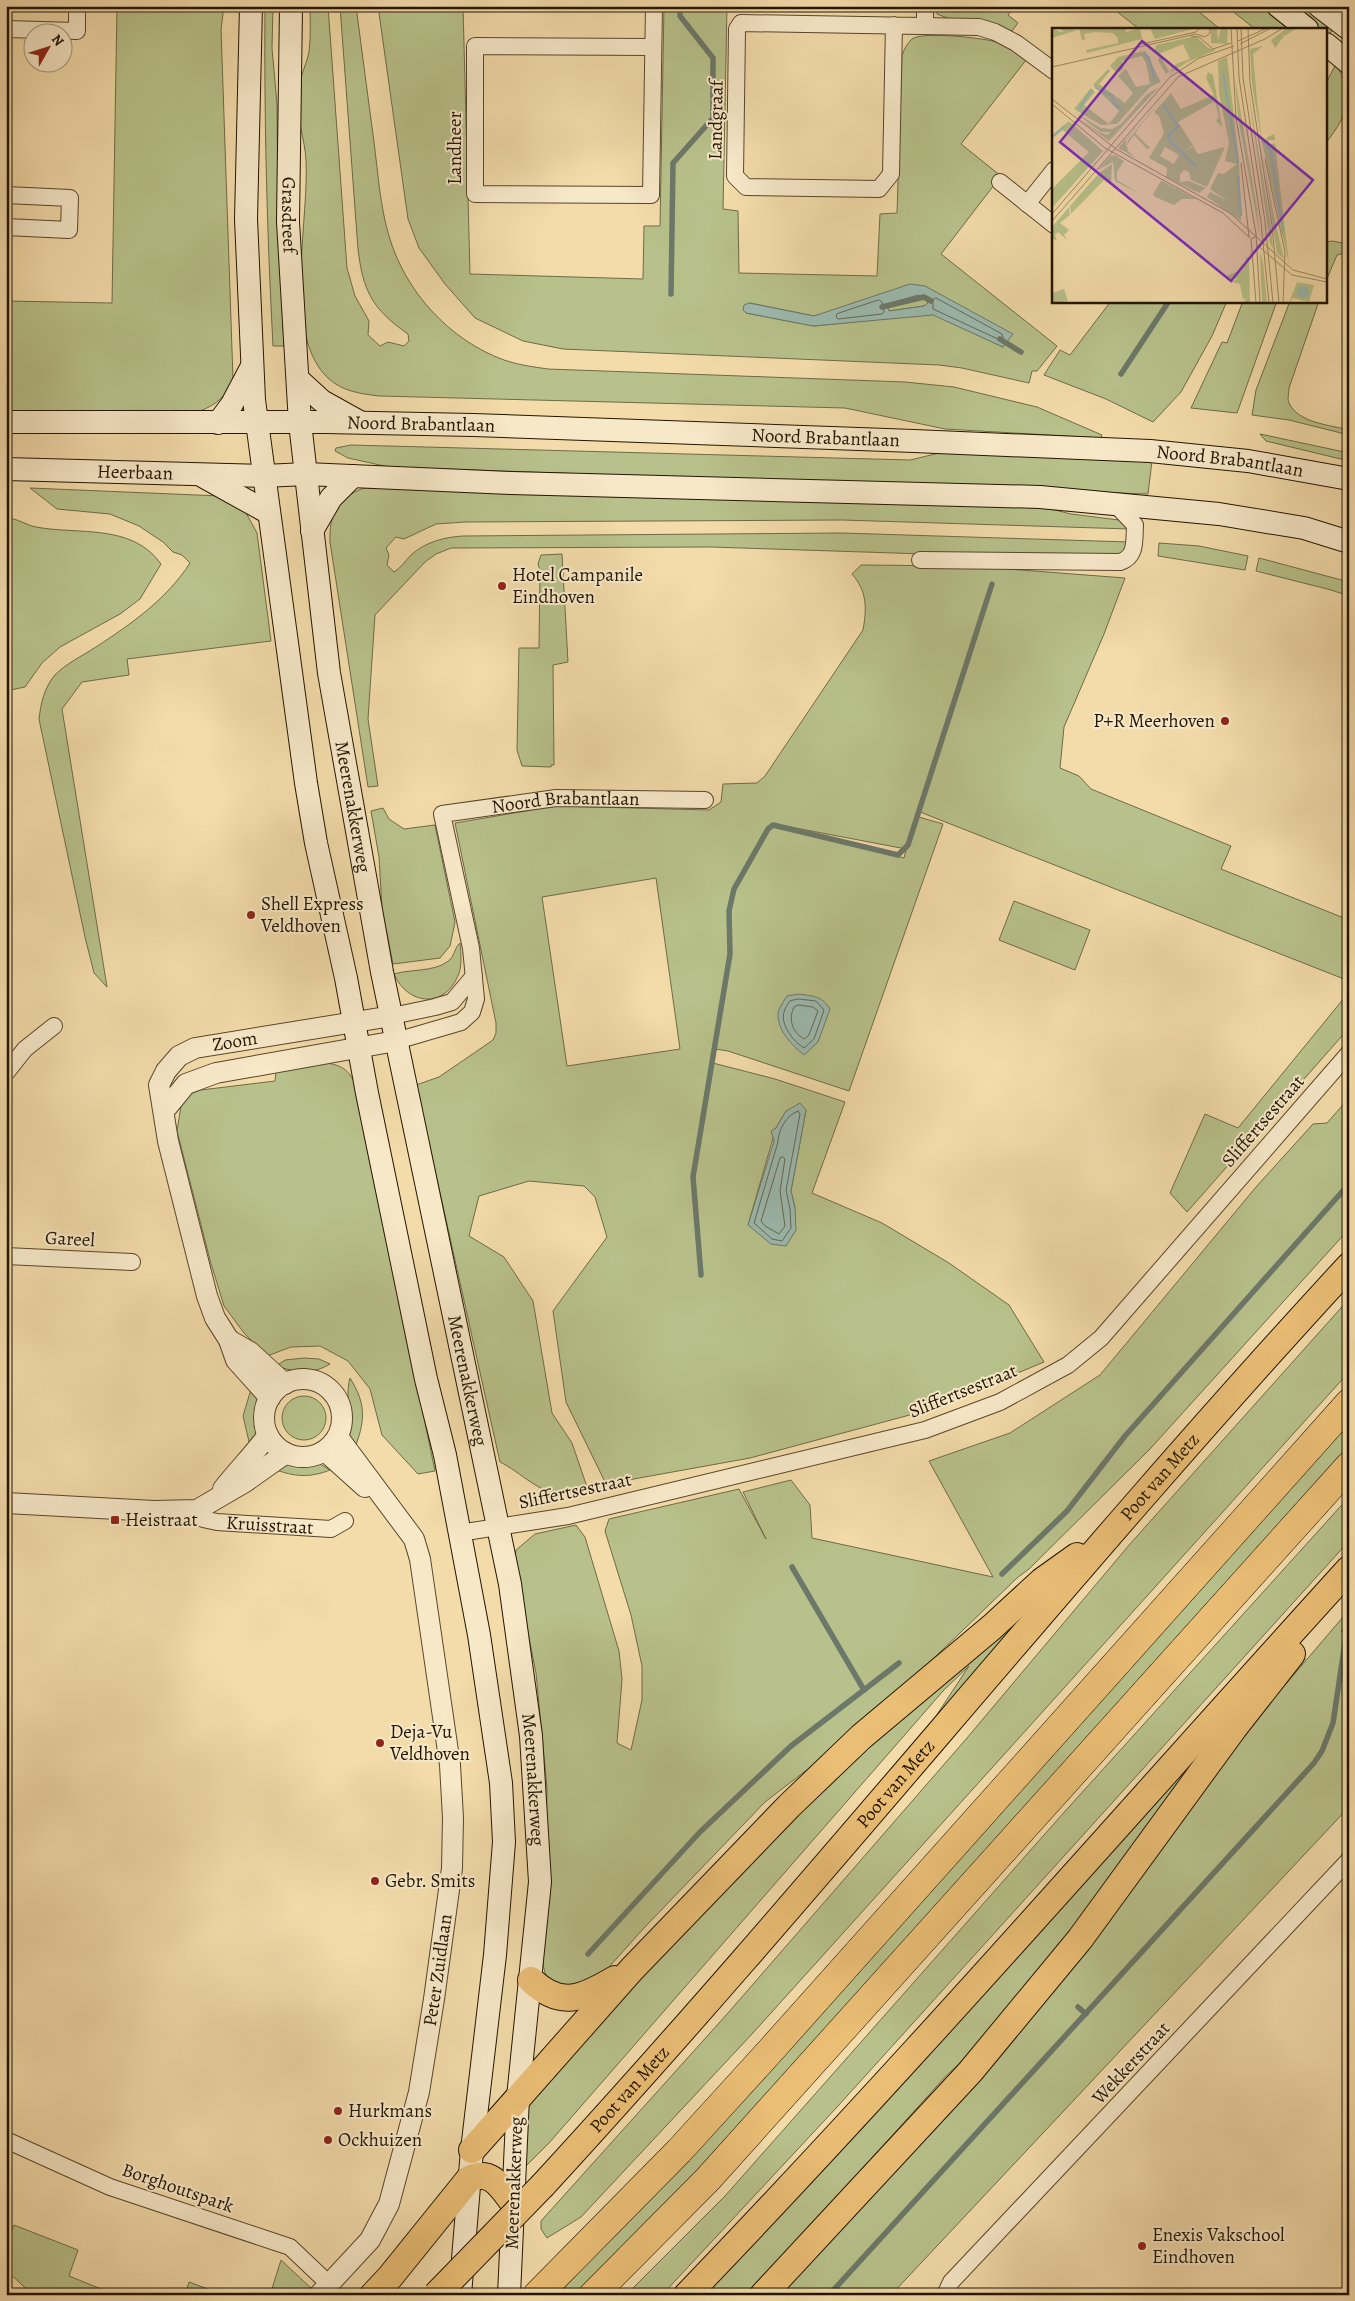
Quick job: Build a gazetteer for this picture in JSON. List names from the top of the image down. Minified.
{"streets":{"highway":["Poot van Metz"],"main road":["Grasdreef","Noord Brabantlaan","Heerbaan","Meerenakkerweg"],"street":["Landgraaf","Landheer","Zoom","Sliffertsestraat","Gareel","Kruisstraat","Peter Zuidlaan","Wekkerstraat","Borghoutspark"]},"crossings":[["Grasdreef","Noord Brabantlaan"],["Grasdreef","Heerbaan"],["Grasdreef","Meerenakkerweg"],["Noord Brabantlaan","Meerenakkerweg"],["Noord Brabantlaan","Zoom"],["Heerbaan","Meerenakkerweg"],["Meerenakkerweg","Zoom"],["Meerenakkerweg","Sliffertsestraat"],["Zoom","Kruisstraat"],["Zoom","Peter Zuidlaan"],["Kruisstraat","Peter Zuidlaan"],["Peter Zuidlaan","Borghoutspark"]],"places":{"other":["Hotel Campanile Eindhoven","P+R Meerhoven","Shell Express Veldhoven","Deja-Vu Veldhoven","Gebr. Smits","Hurkmans","Ockhuizen","Enexis Vakschool Eindhoven"],"transit":["Heistraat"]},"north":"top right"}
